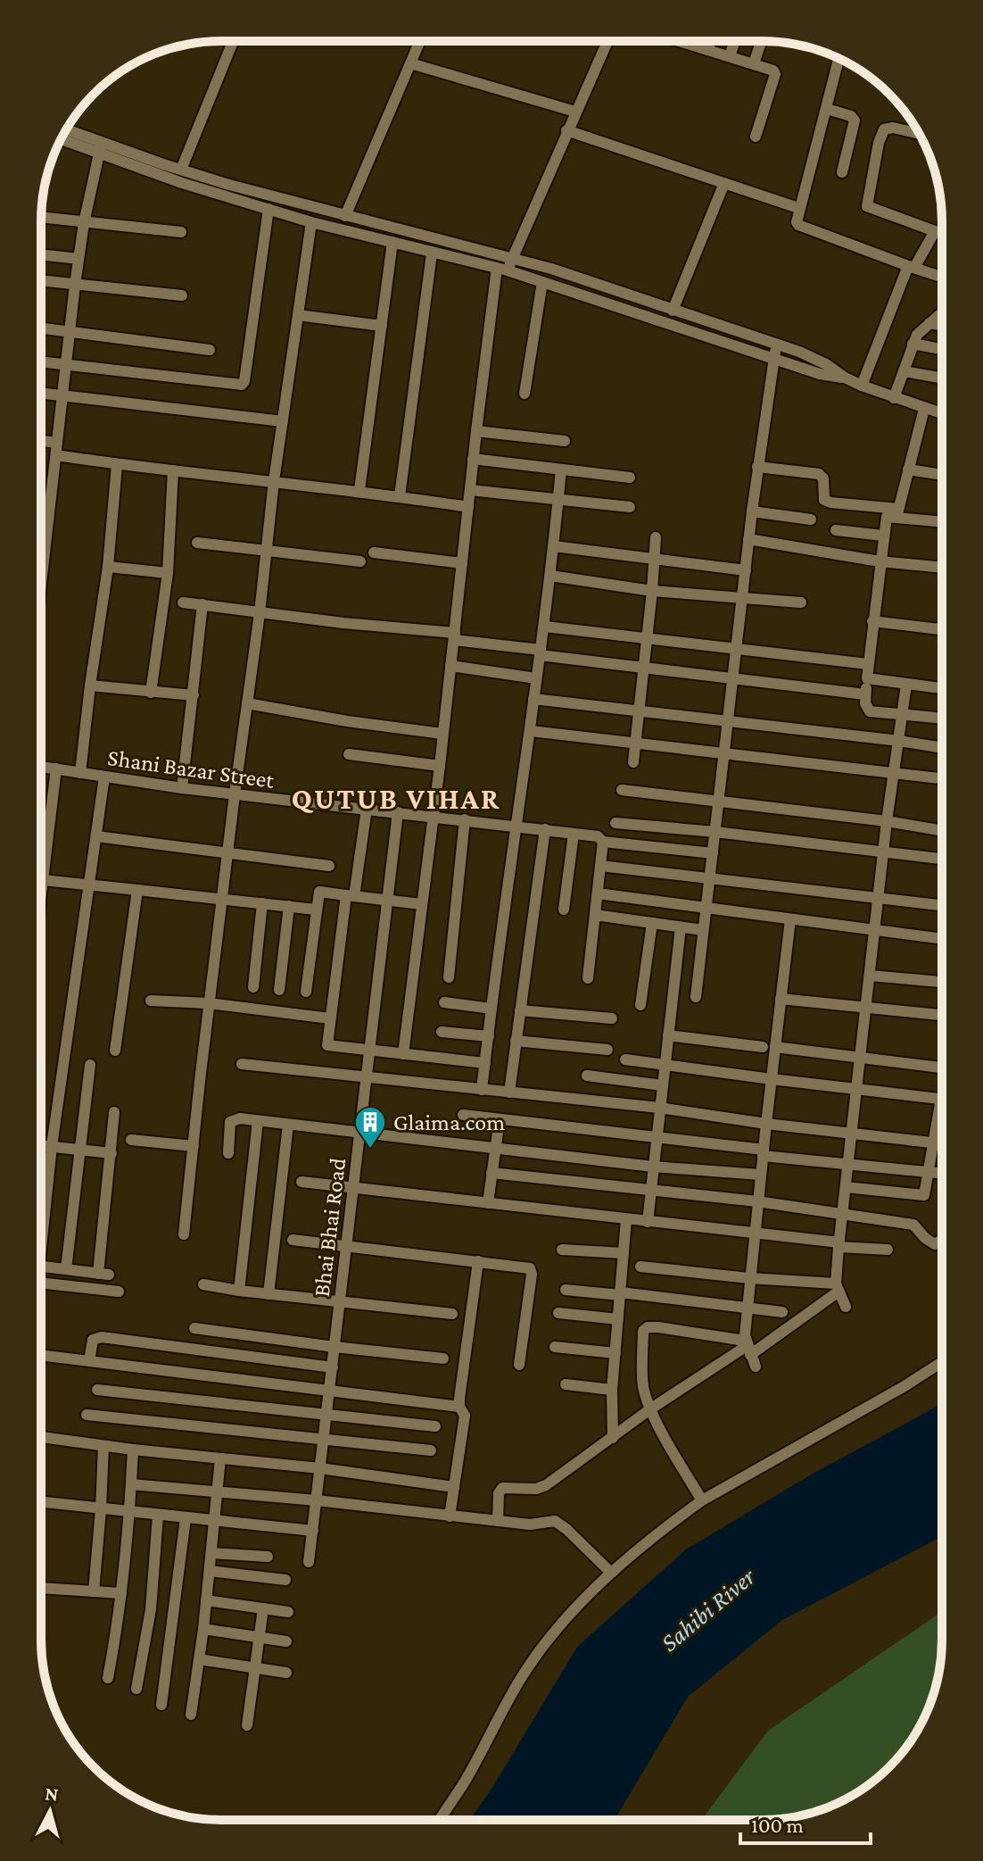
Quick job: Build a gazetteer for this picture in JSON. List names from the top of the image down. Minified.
{"streets":{"street":["Shani Bazar Street","Bhai Bhai Road"]},"crossings":[["Shani Bazar Street","Bhai Bhai Road"]],"districts":["QUTUB VIHAR"],"water":["Sahibi River"],"places":{"building":["Glaima.com"]},"scale_bar":"100 m","north":"top"}
